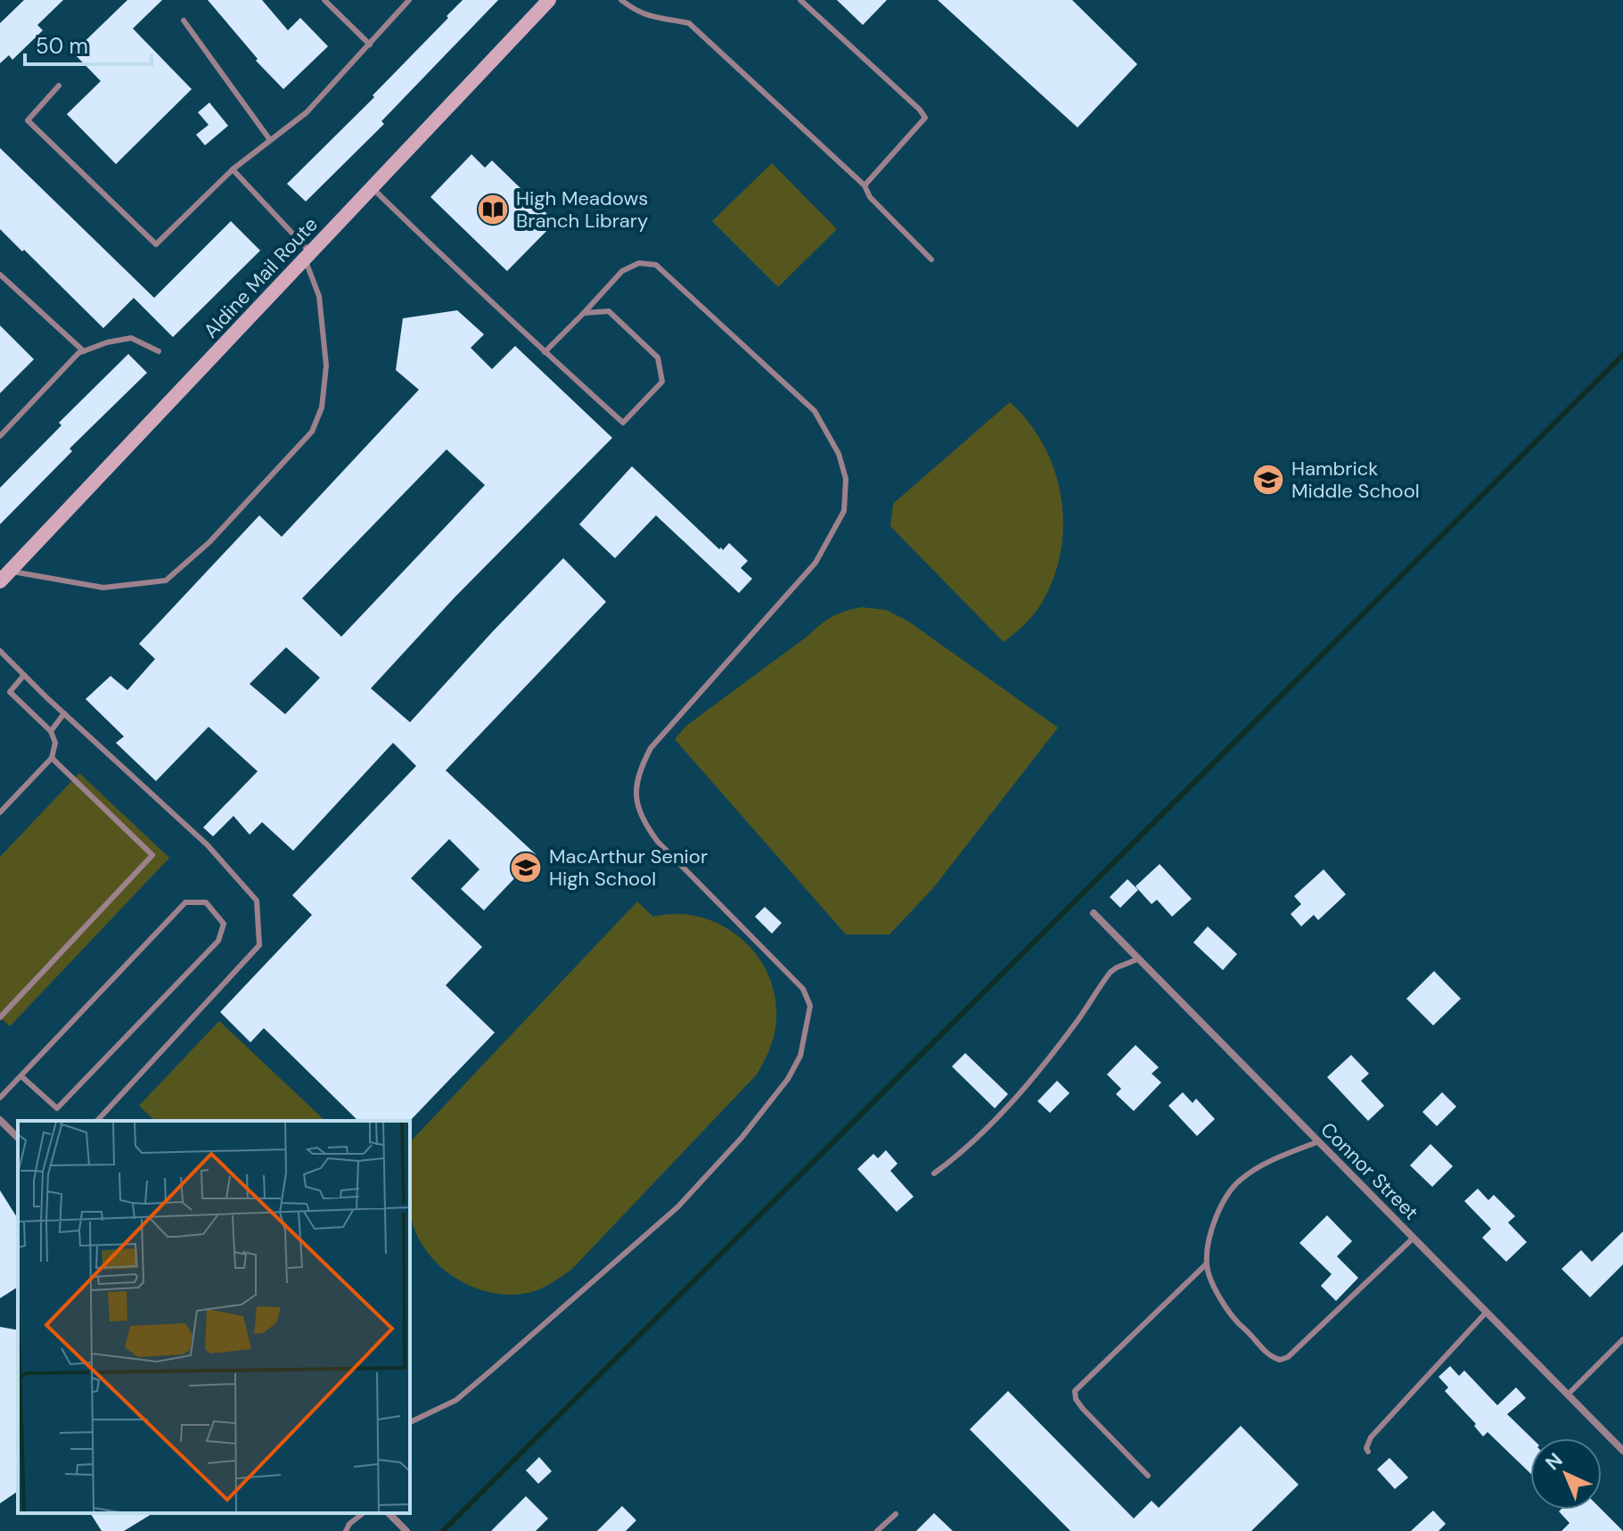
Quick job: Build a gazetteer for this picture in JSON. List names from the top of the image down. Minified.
{"streets":{"main road":["Aldine Mail Route"],"street":["Connor Street"]},"places":{"library":["High Meadows Branch Library"],"school or university":["Hambrick Middle School","MacArthur Senior High School"]},"scale_bar":"50 m","north":"top left"}
